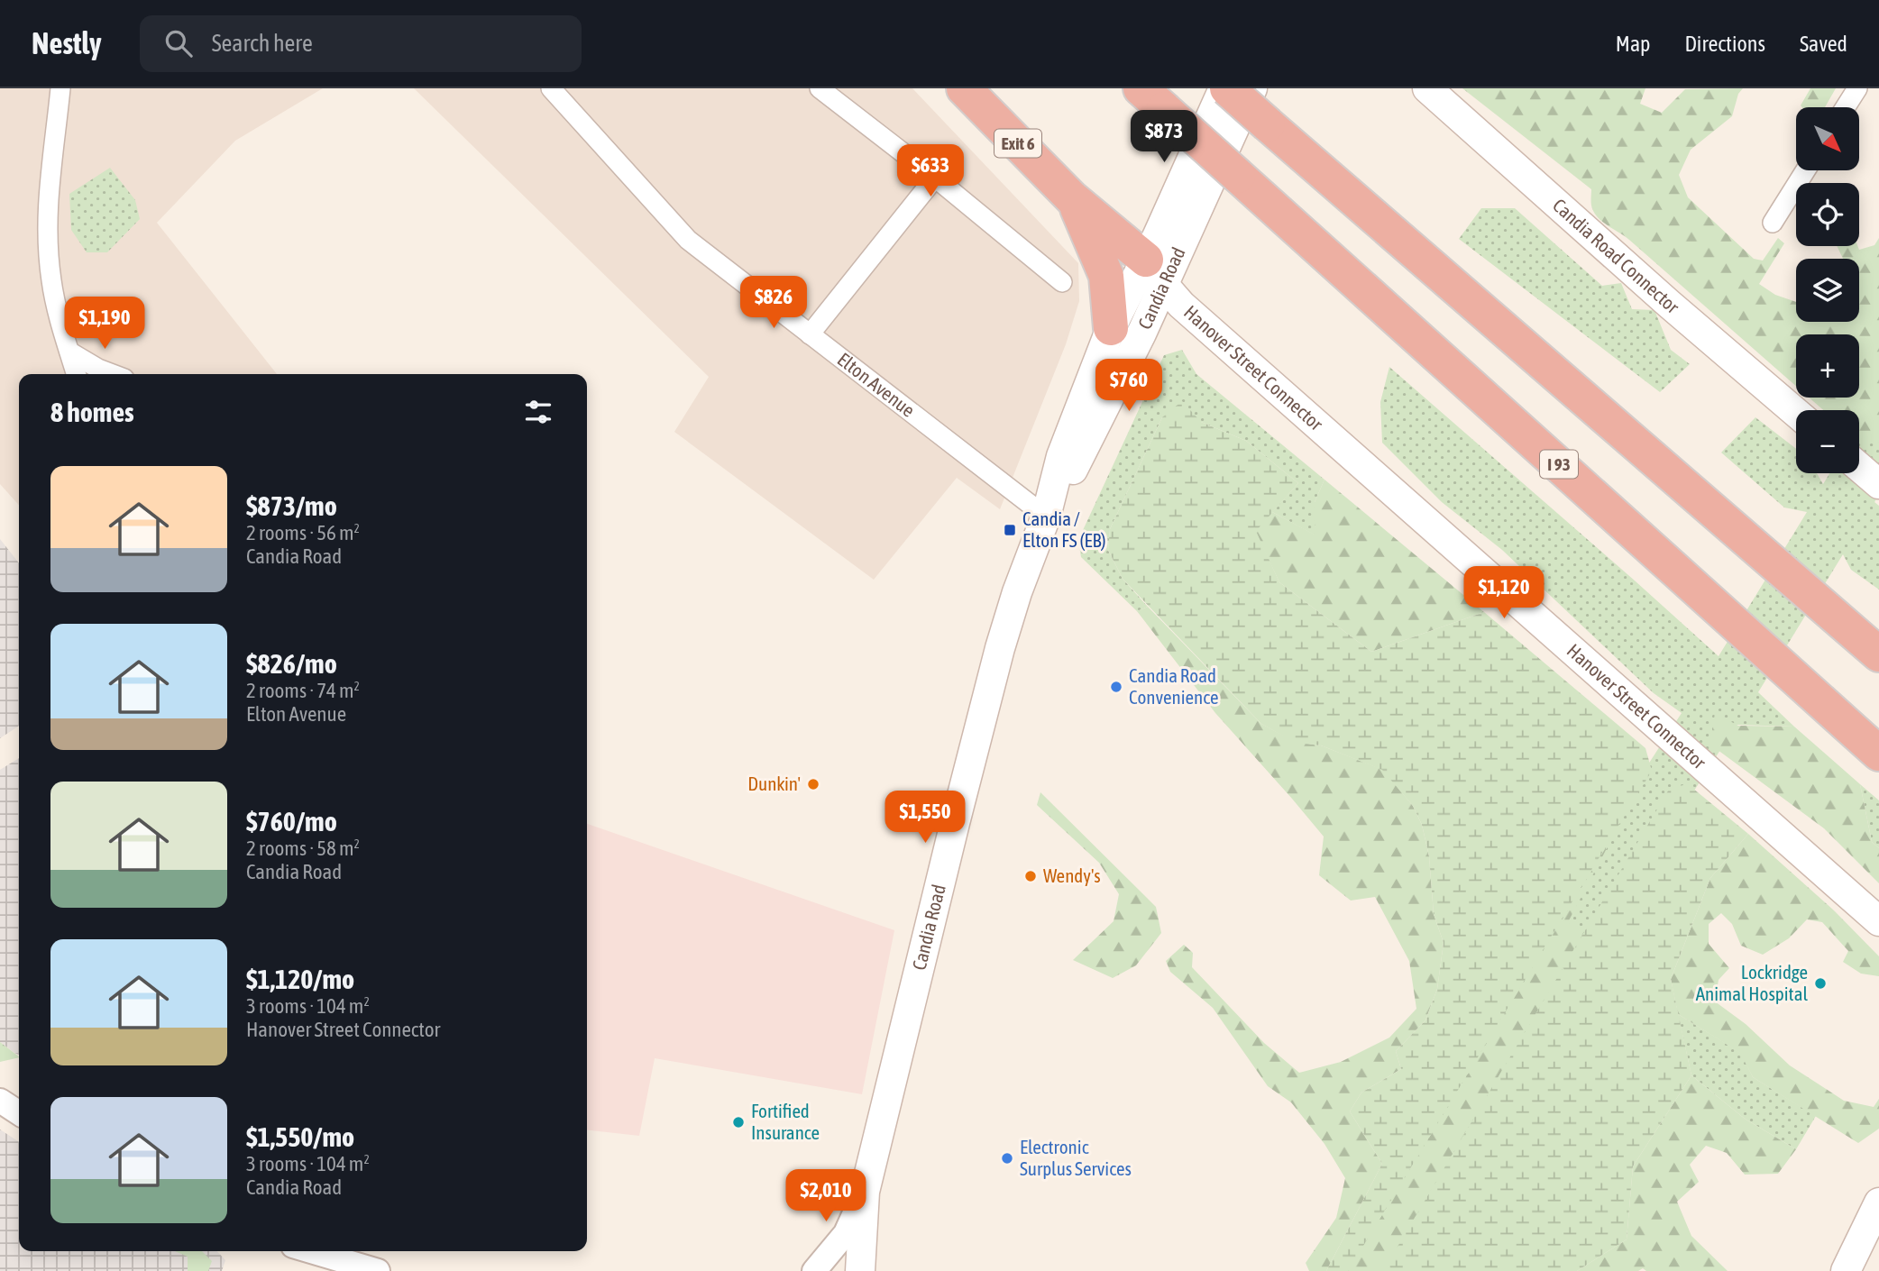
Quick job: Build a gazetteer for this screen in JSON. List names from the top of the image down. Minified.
{"streets":{"highway":["Exit 6","I 93"],"main road":["Candia Road Connector","Candia Road","Hanover Street Connector"],"street":["Elton Avenue"]},"crossings":[["Candia Road","Hanover Street Connector"],["Candia Road","Elton Avenue"]],"places":{"transit":["Candia / Elton FS (EB)"],"other":["Candia Road Convenience","Dunkin'","Wendy's","Lockridge Animal Hospital","Fortified Insurance","Electronic Surplus Services"]},"north":"bottom right","page":{"header":"Nestly","search":"Search here","nav":["Map","Directions","Saved"],"map_buttons":["+","−"],"price":["$873","$633","$826","$1,190","$760","$1,120","$1,550","$2,010"],"heading":"8 homes","list":[{"name":"$873/mo","note":"2 rooms · 56 m² · Candia Road"},{"name":"$826/mo","note":"2 rooms · 74 m² · Elton Avenue"},{"name":"$760/mo","note":"2 rooms · 58 m² · Candia Road"},{"name":"$1,120/mo","note":"3 rooms · 104 m² · Hanover Street Connector"},{"name":"$1,550/mo","note":"3 rooms · 104 m² · Candia Road"}]}}
